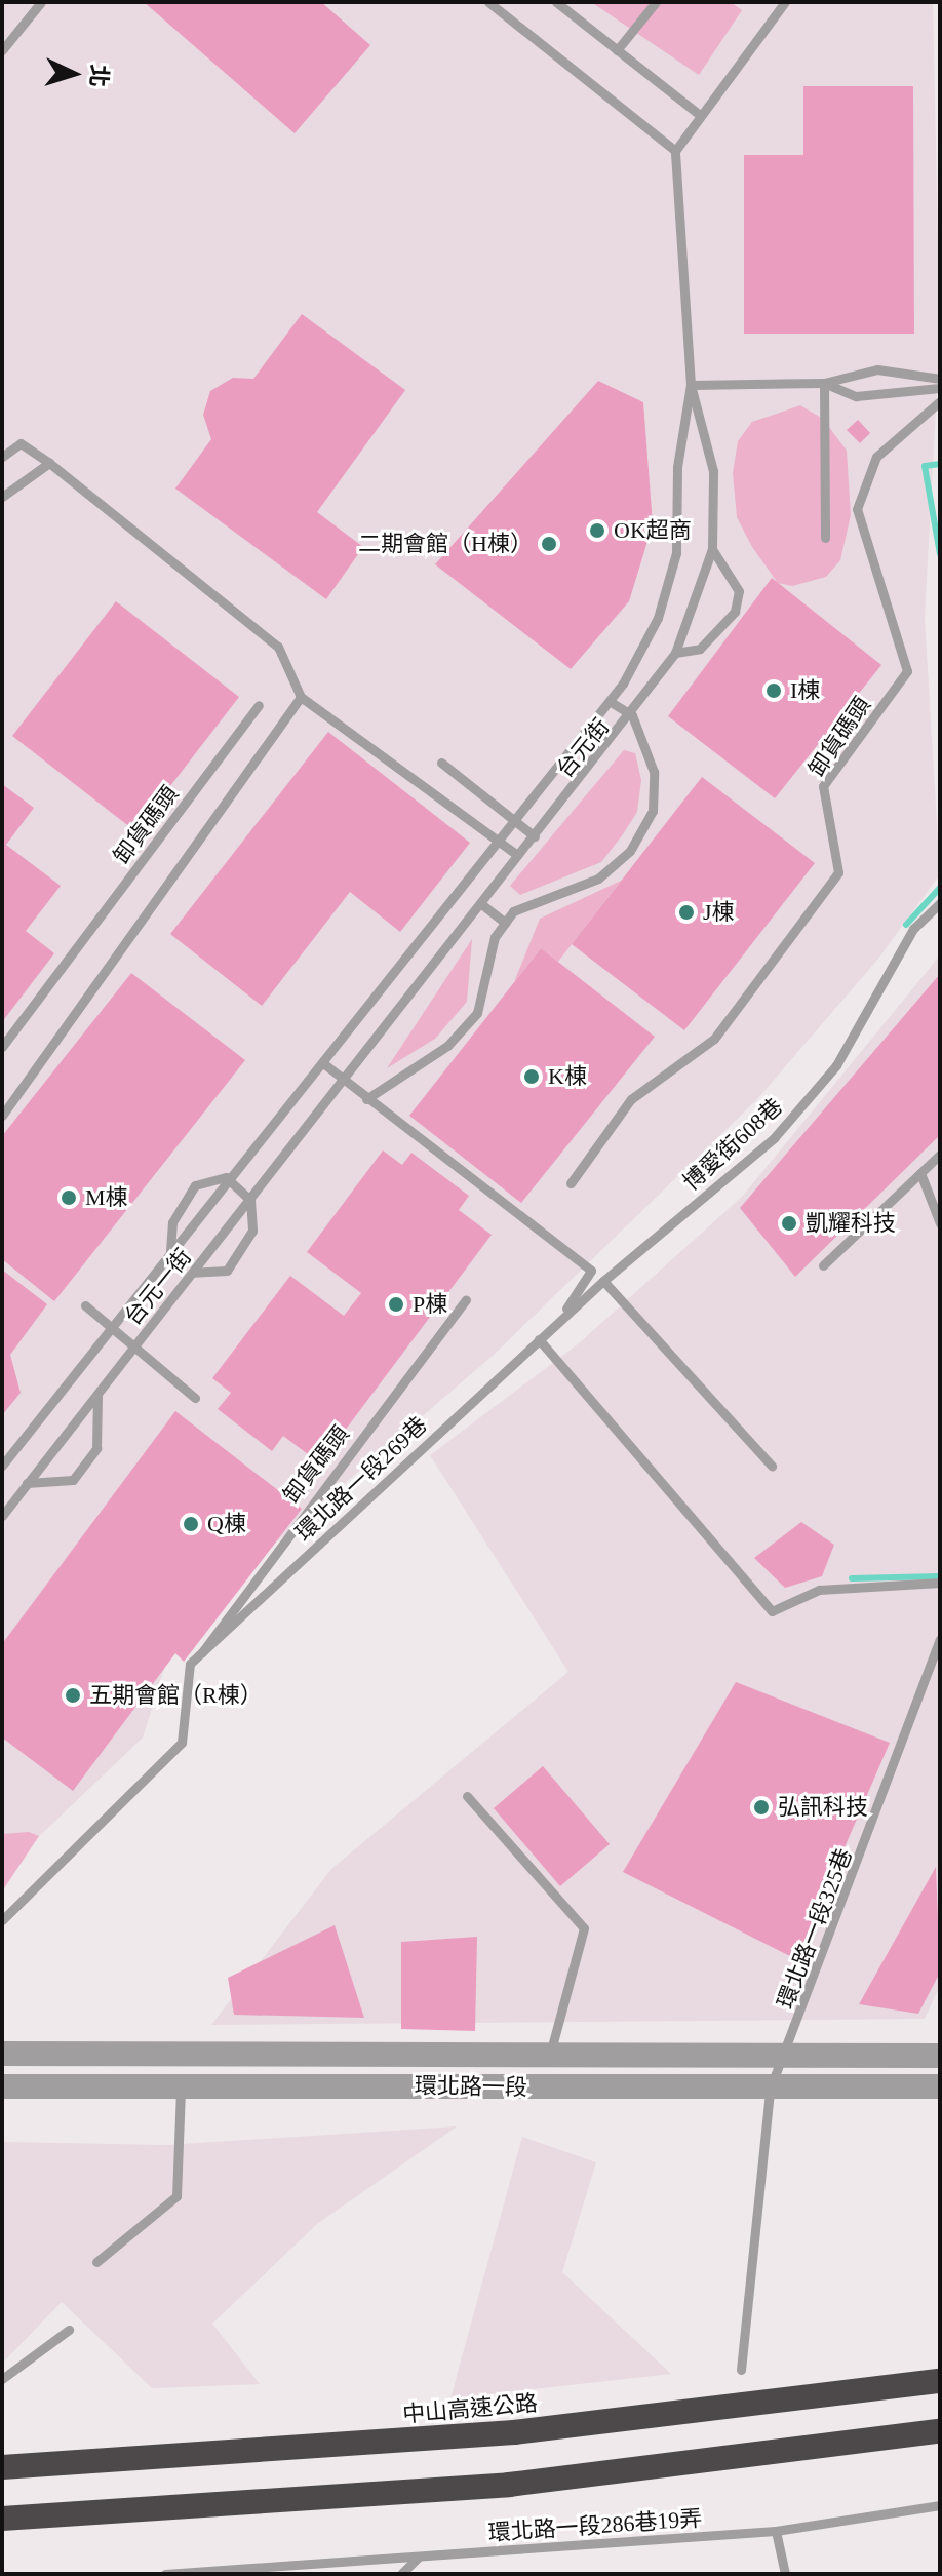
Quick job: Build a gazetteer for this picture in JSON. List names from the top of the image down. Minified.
{"streets":{"highway":["中山高速公路"],"street":["環北路一段"],"lane":["卸貨碼頭","台元街","博愛街608巷","台元一街","環北路一段269巷","環北路一段325巷","環北路一段286巷19弄"]},"crossings":[["卸貨碼頭","環北路一段269巷"],["台元街","台元一街"],["博愛街608巷","環北路一段269巷"],["環北路一段325巷","環北路一段"]],"places":["OK超商","二期會館（H棟）","I棟","J棟","K棟","M棟","凱耀科技","P棟","Q棟","五期會館（R棟）","弘訊科技"],"north":"right"}
